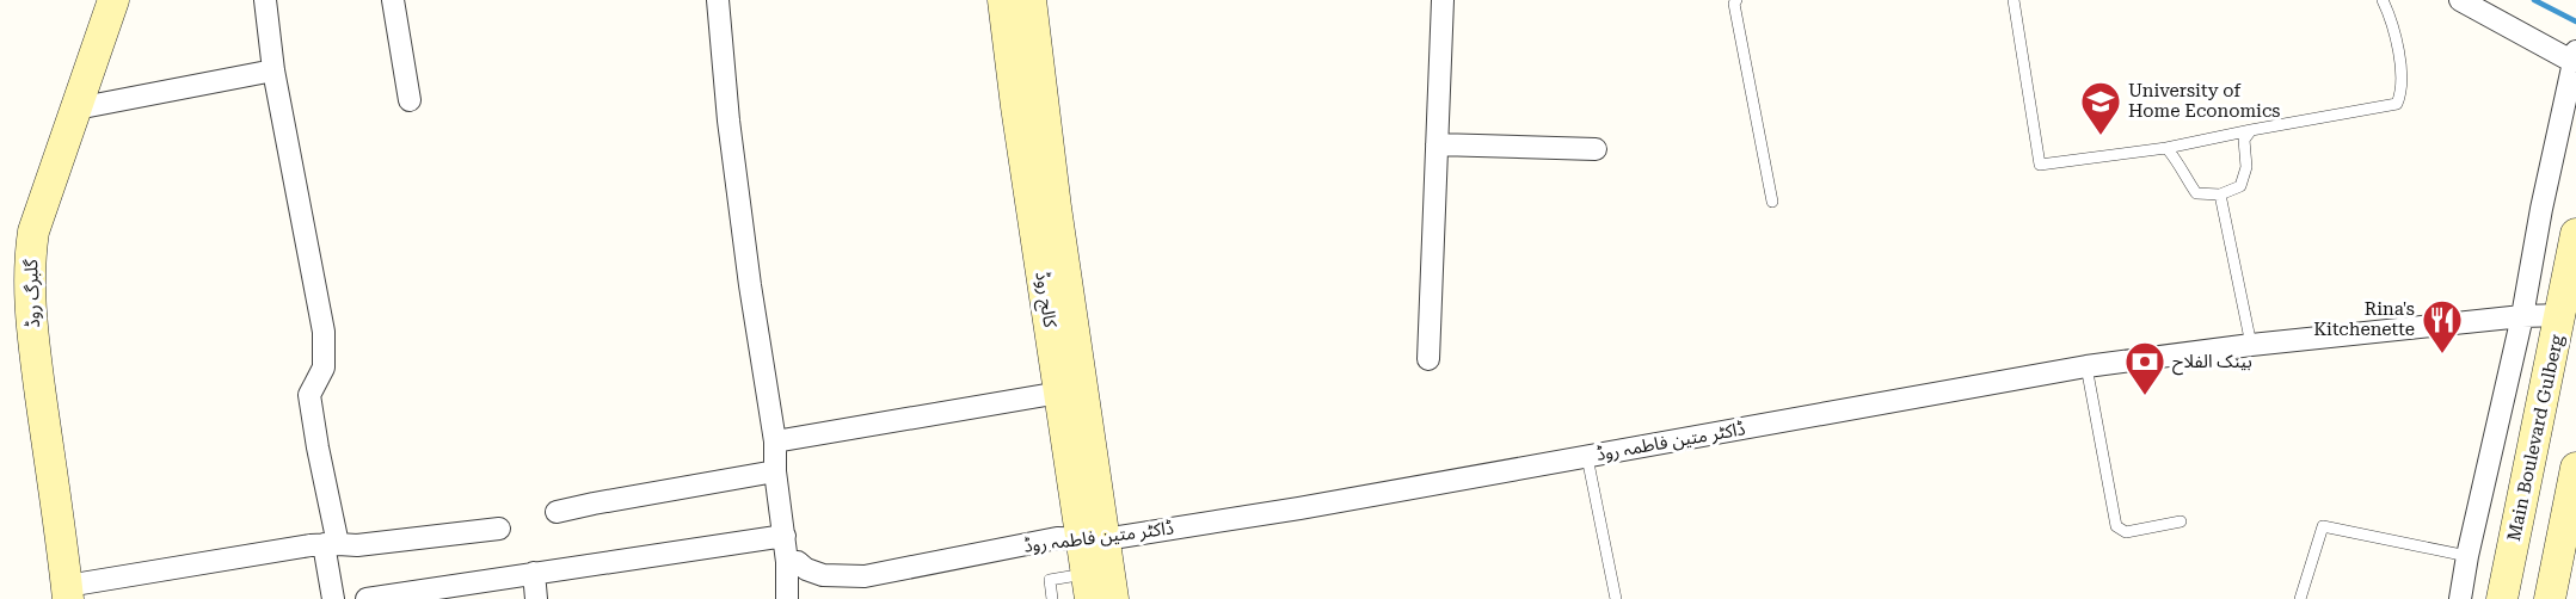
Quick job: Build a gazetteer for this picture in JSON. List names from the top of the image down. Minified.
{"streets":{"main road":["گلبرگ روڈ","کالج روڈ","Main Boulevard Gulberg"],"street":["ڈاکٹر متین فاطمہ روڈ"]},"crossings":[["کالج روڈ","ڈاکٹر متین فاطمہ روڈ"],["Main Boulevard Gulberg","ڈاکٹر متین فاطمہ روڈ"]],"places":{"school or university":["University of Home Economics"],"restaurant":["Rina's Kitchenette"],"bank":["بینک الفلاح"]}}
